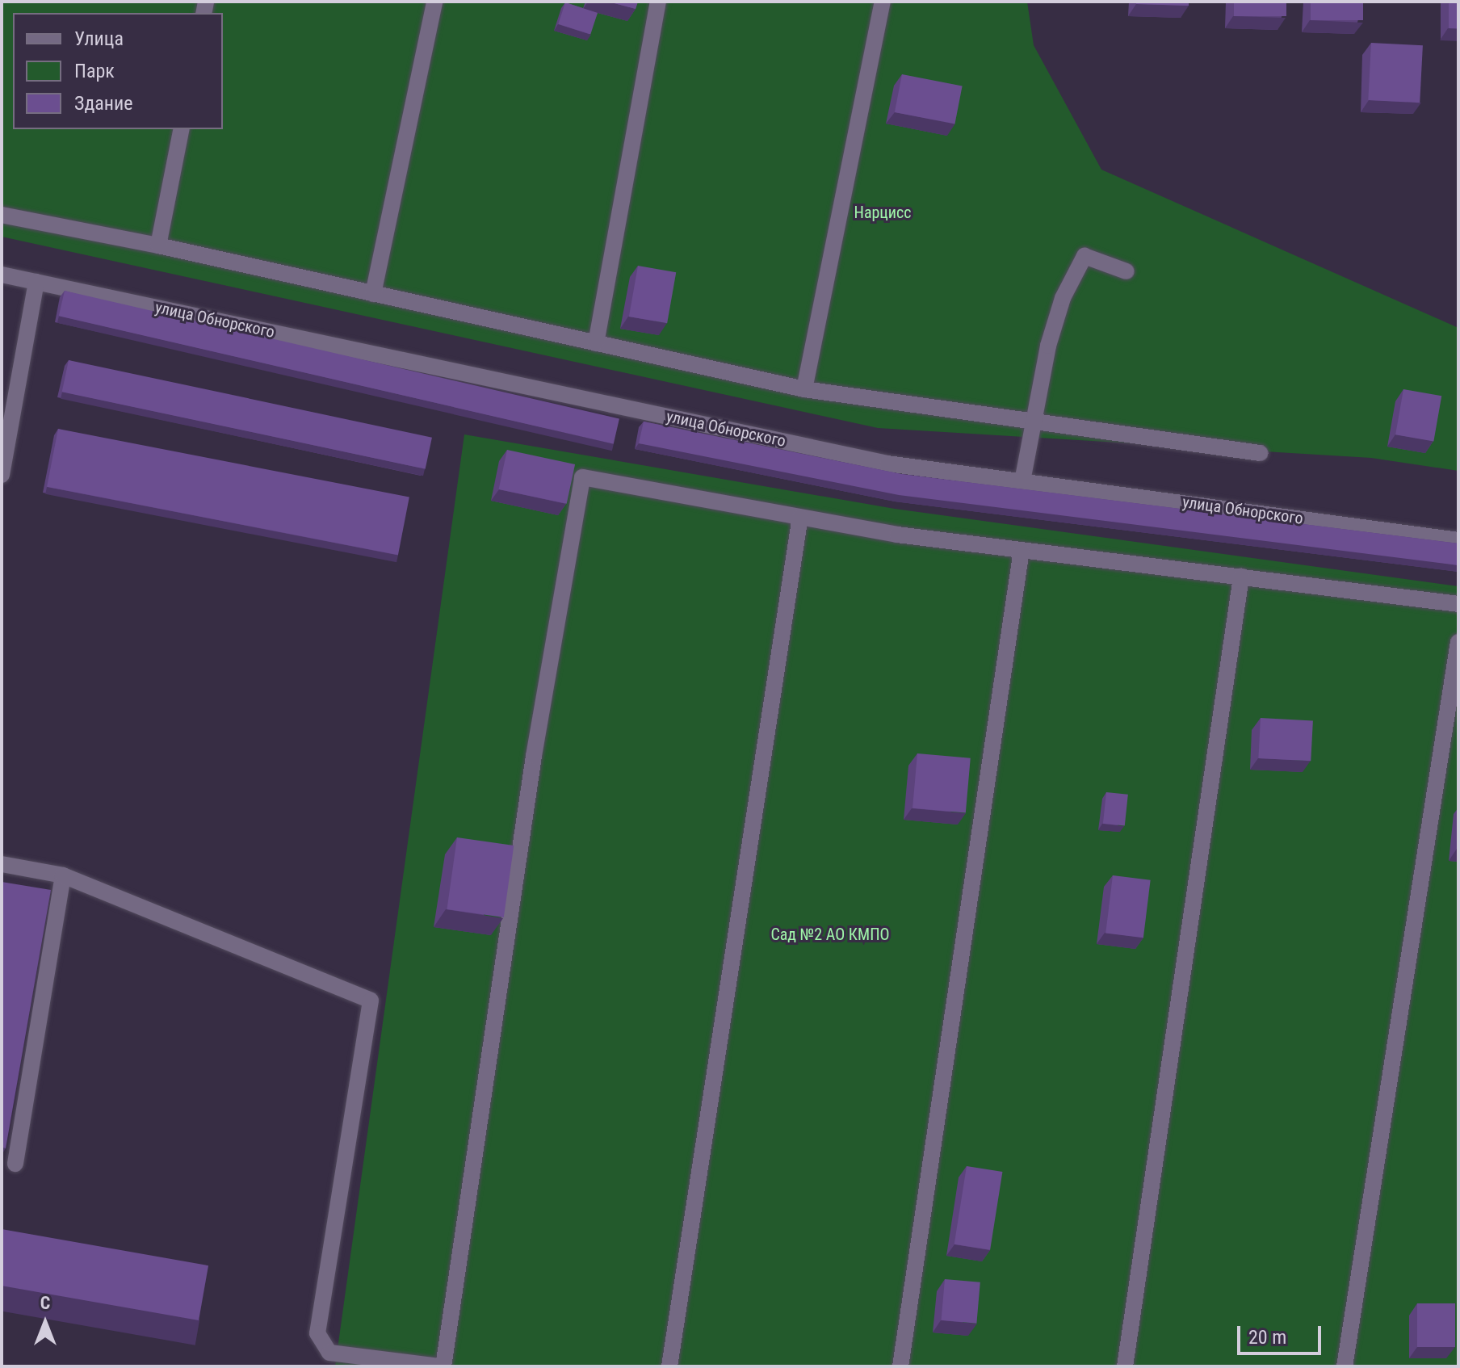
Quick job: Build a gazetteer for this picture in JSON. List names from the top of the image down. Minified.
{"streets":{"street":["улица Обнорского"]},"parks":["Нарцисс","Сад №2 АО КМПО"],"legend":["Улица","Парк","Здание"],"scale_bar":"20 m","north":"top"}
